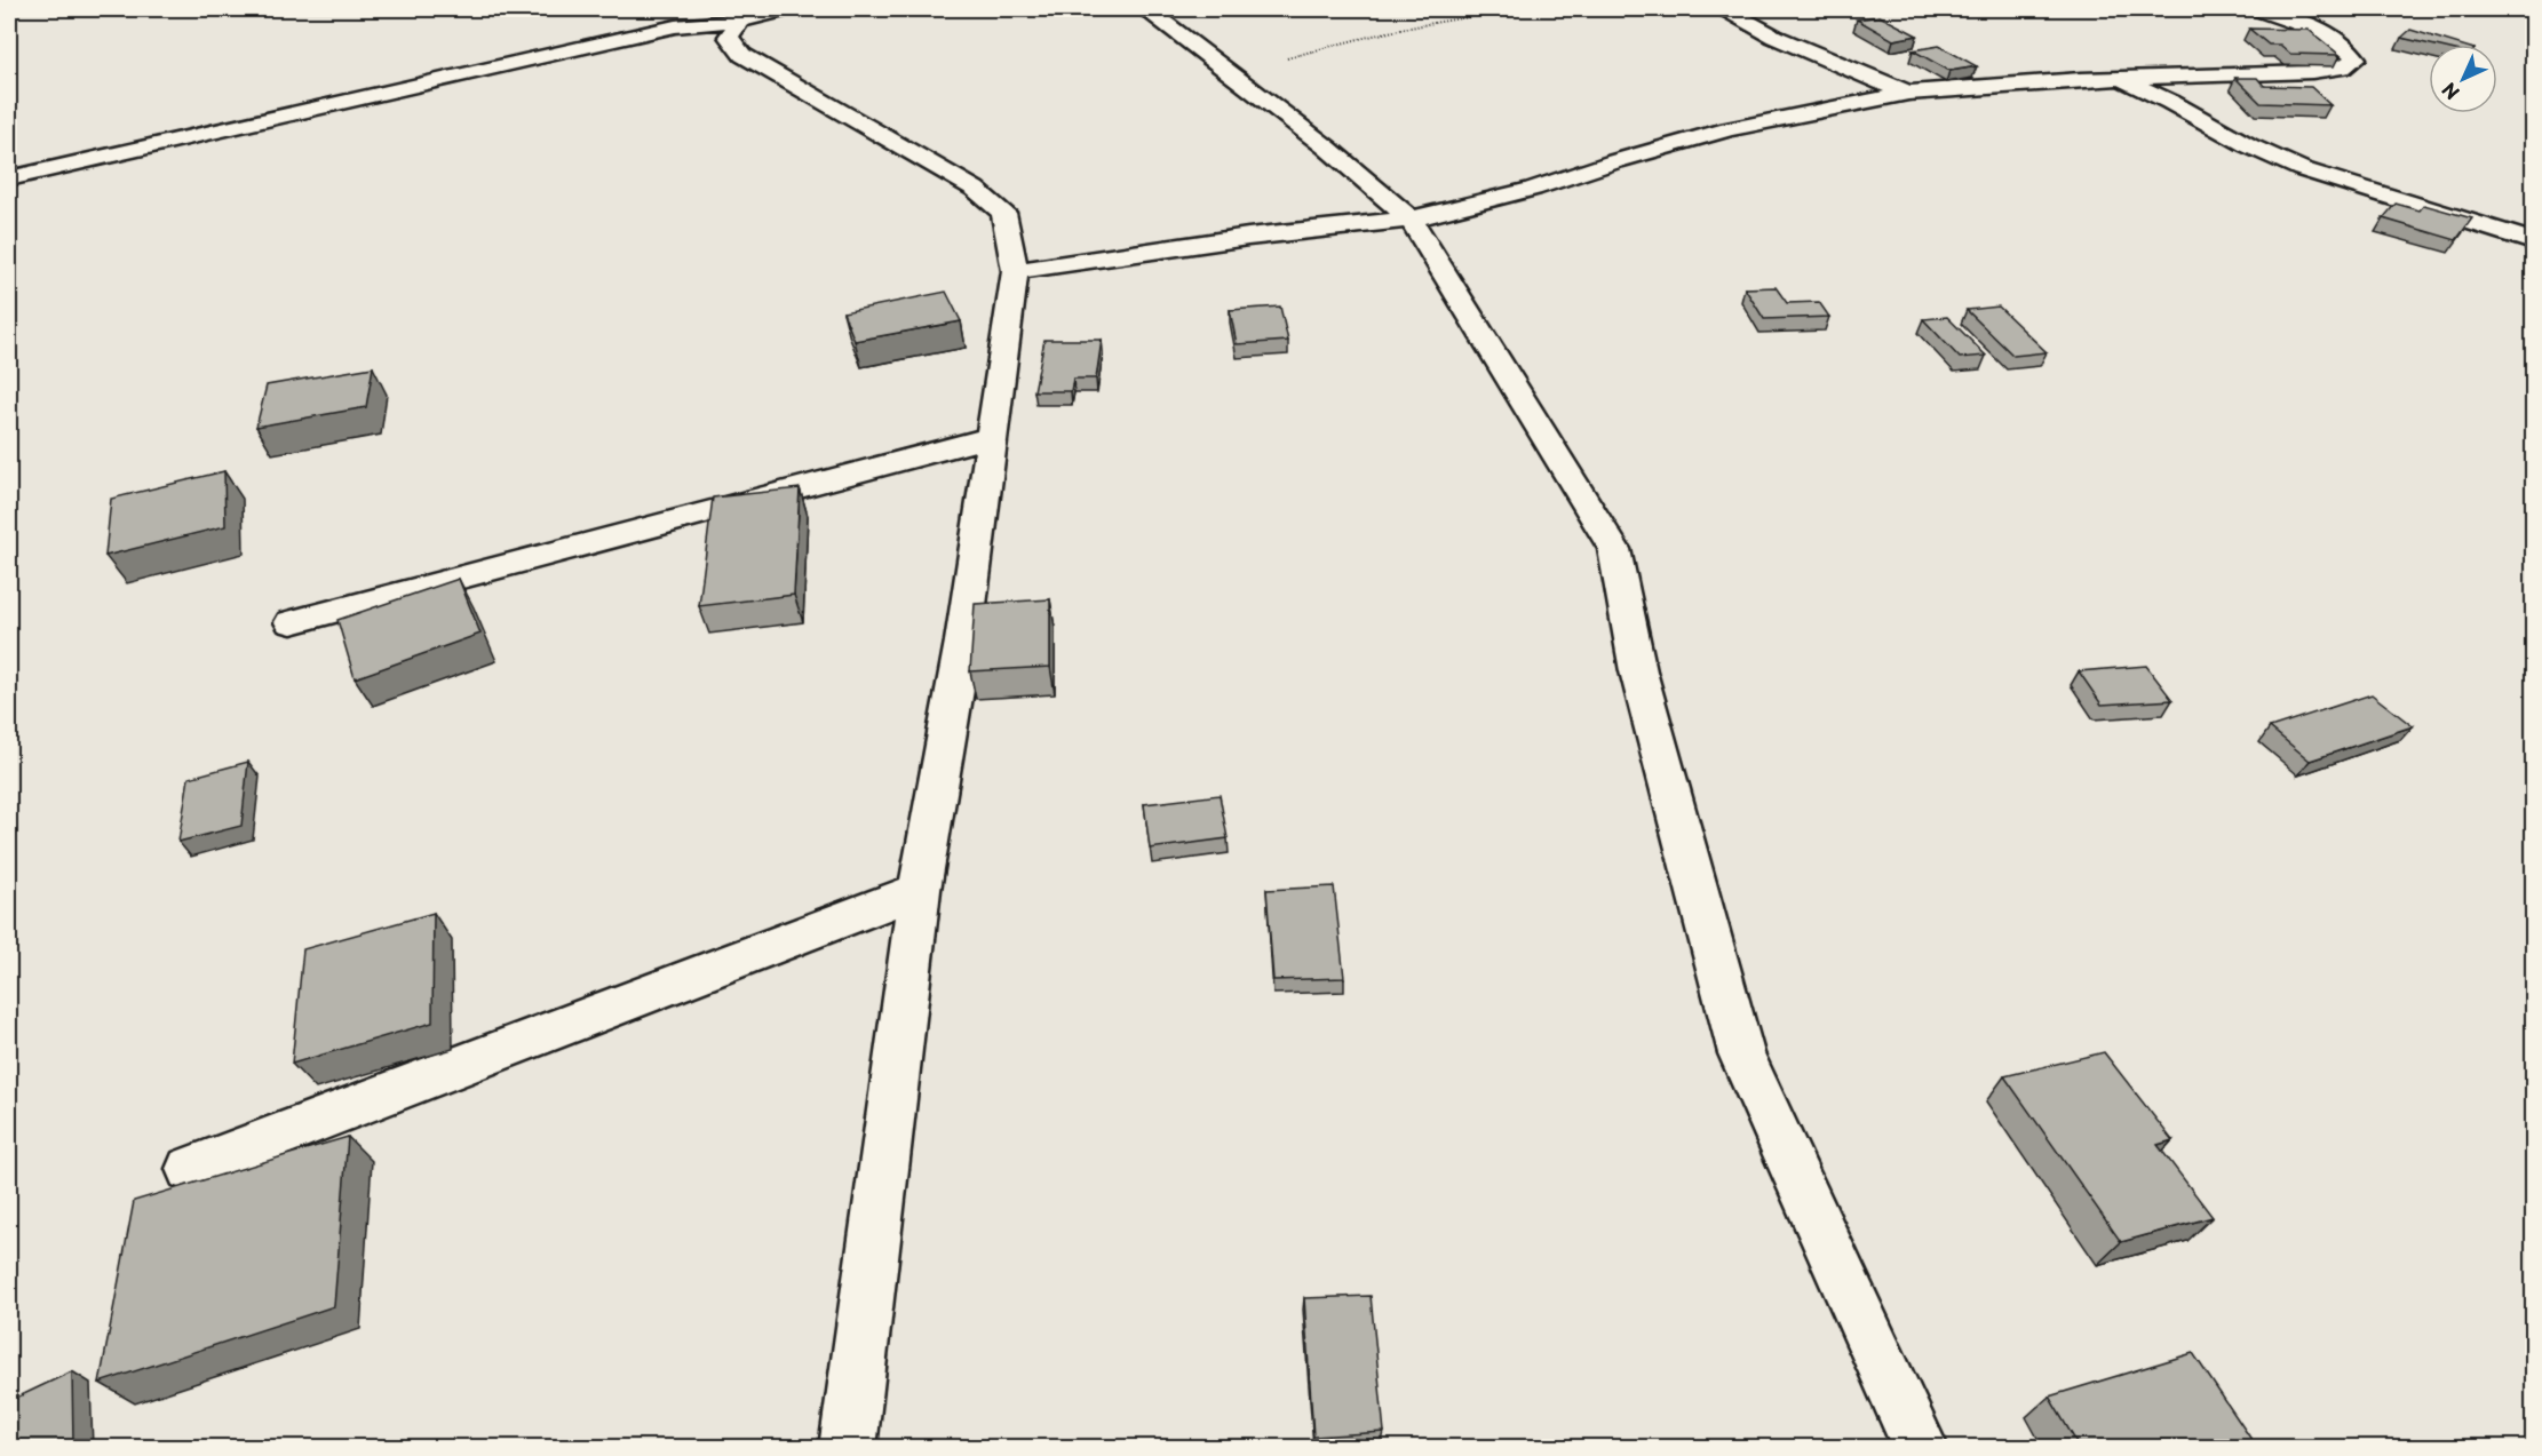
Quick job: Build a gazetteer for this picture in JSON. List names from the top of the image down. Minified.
{"north":"bottom left"}
